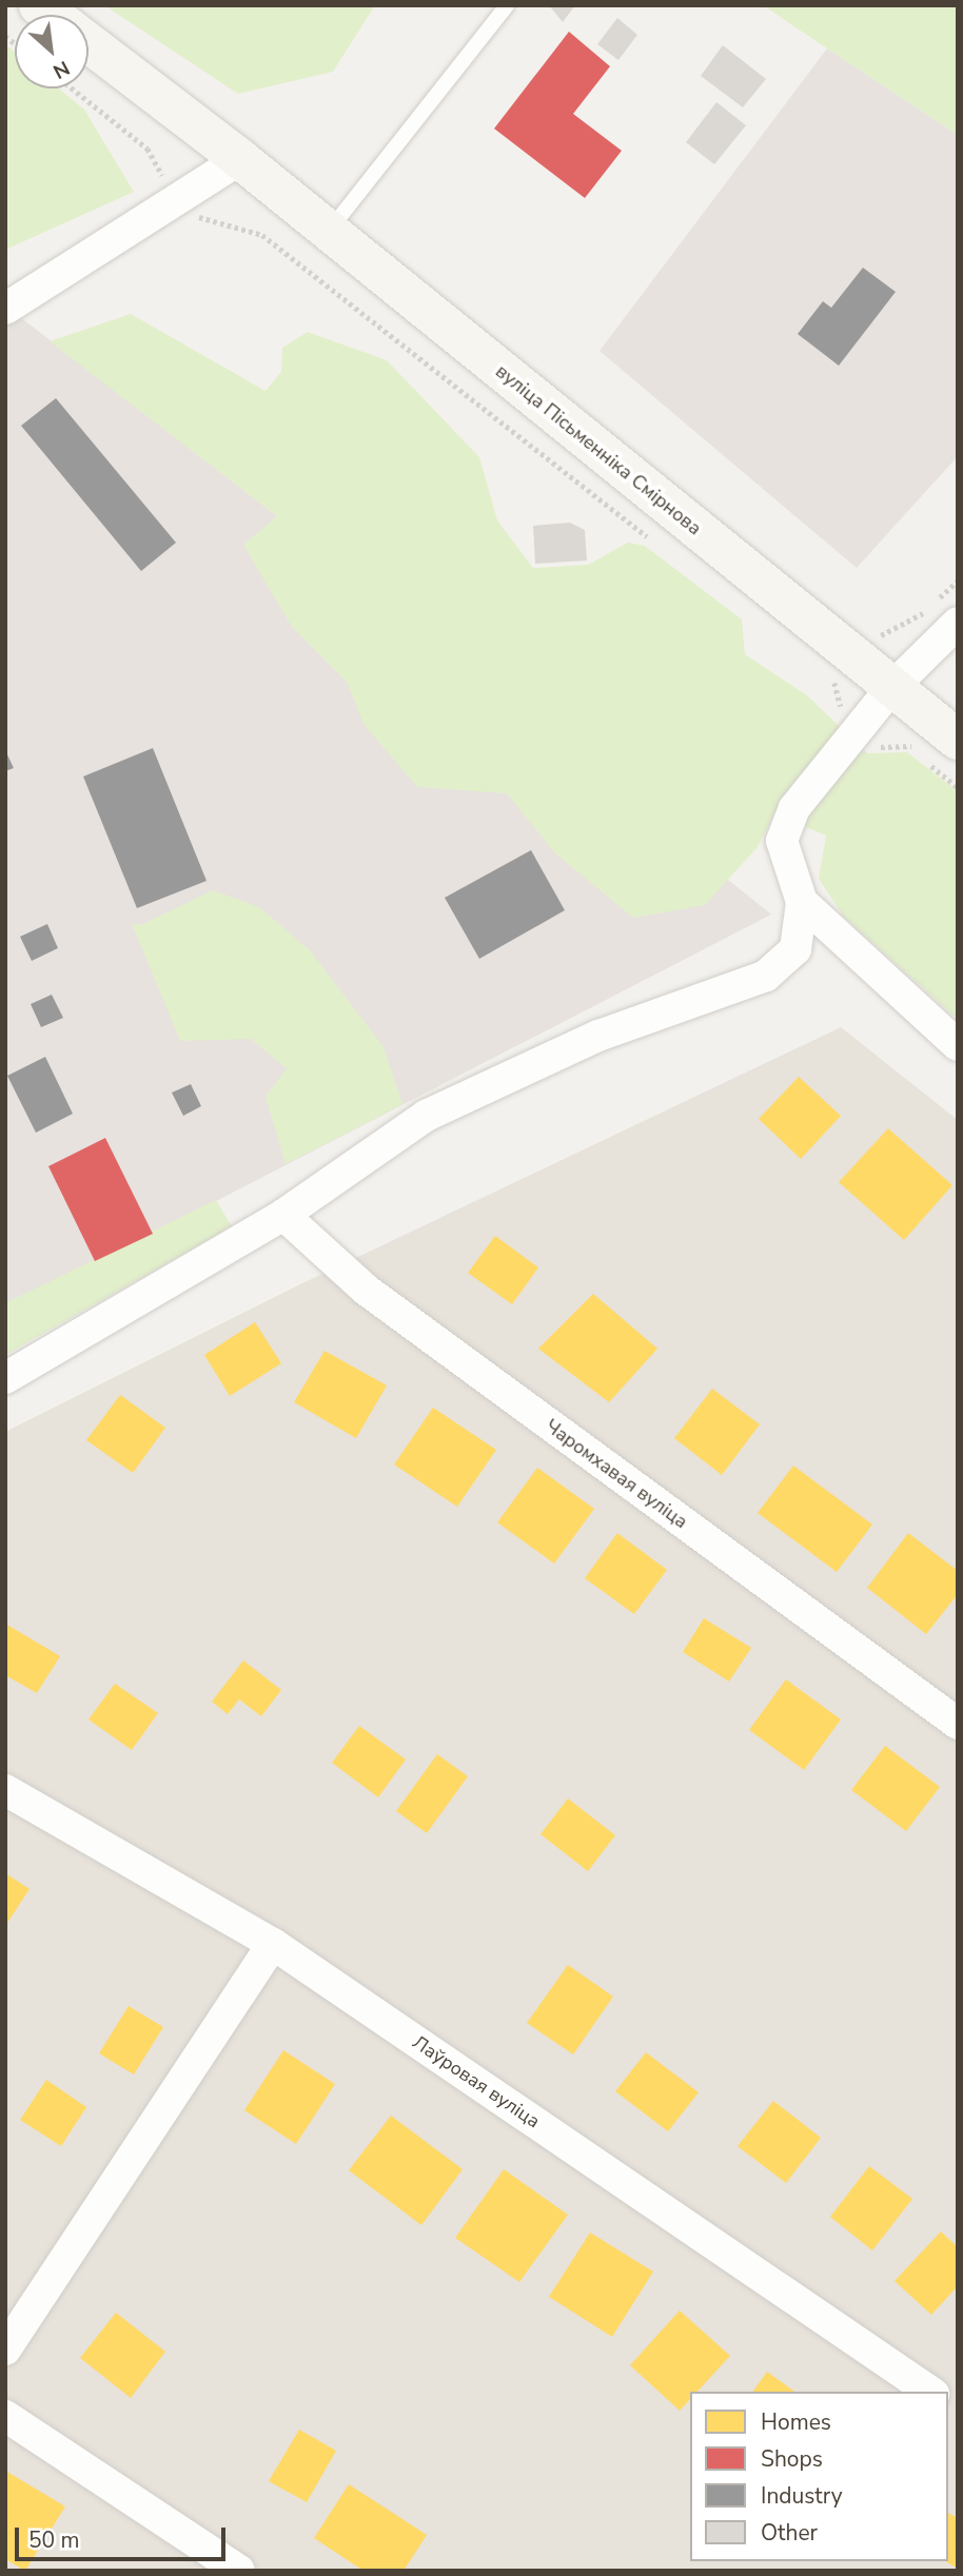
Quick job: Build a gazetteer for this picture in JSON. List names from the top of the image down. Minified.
{"streets":{"main road":["вуліца Пісьменніка Смірнова"],"street":["Чаромхавая вуліца","Лаўровая вуліца"]},"legend":["Homes","Shops","Industry","Other"],"scale_bar":"50 m","north":"bottom right"}
